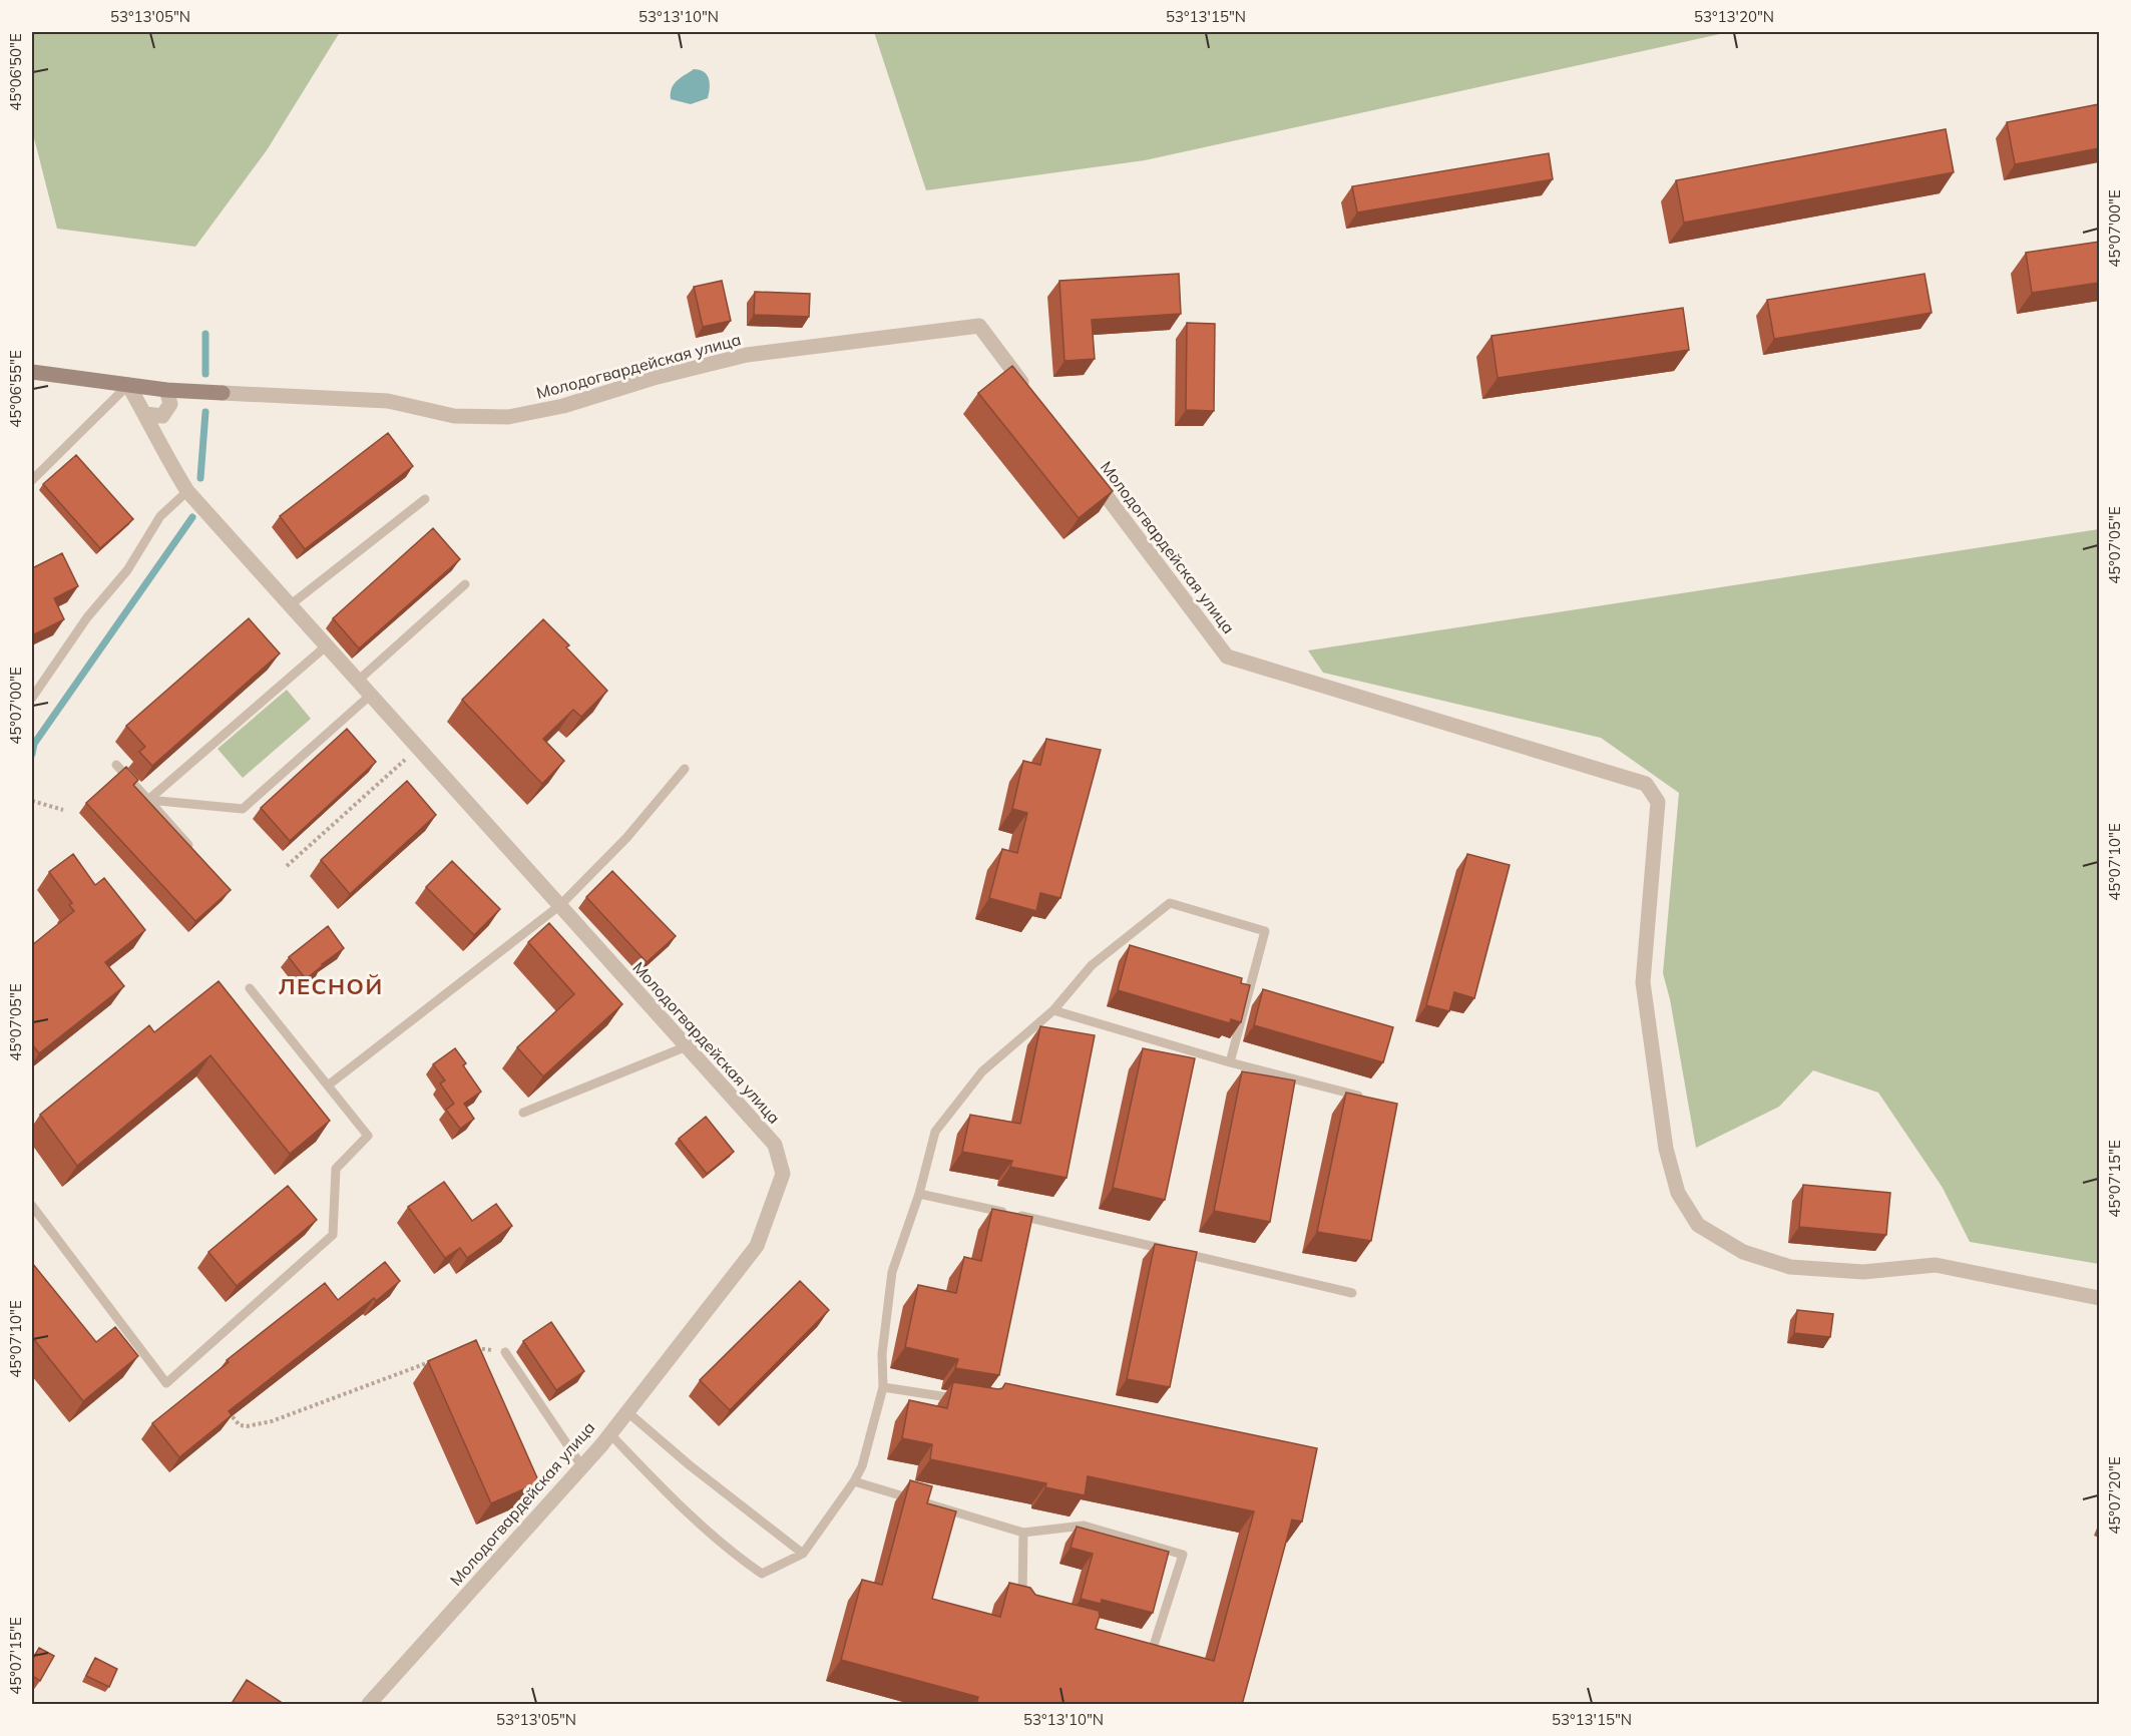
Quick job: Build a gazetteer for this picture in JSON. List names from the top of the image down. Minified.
{"streets":{"street":["Молодогвардейская улица"]},"districts":["ЛЕСНОЙ"],"coordinates":["53°13'05\"N","53°13'10\"N","53°13'15\"N","53°13'20\"N","45°06'50\"E","45°07'00\"E","45°06'55\"E","45°07'05\"E","45°07'10\"E","45°07'15\"E","45°07'20\"E"]}
